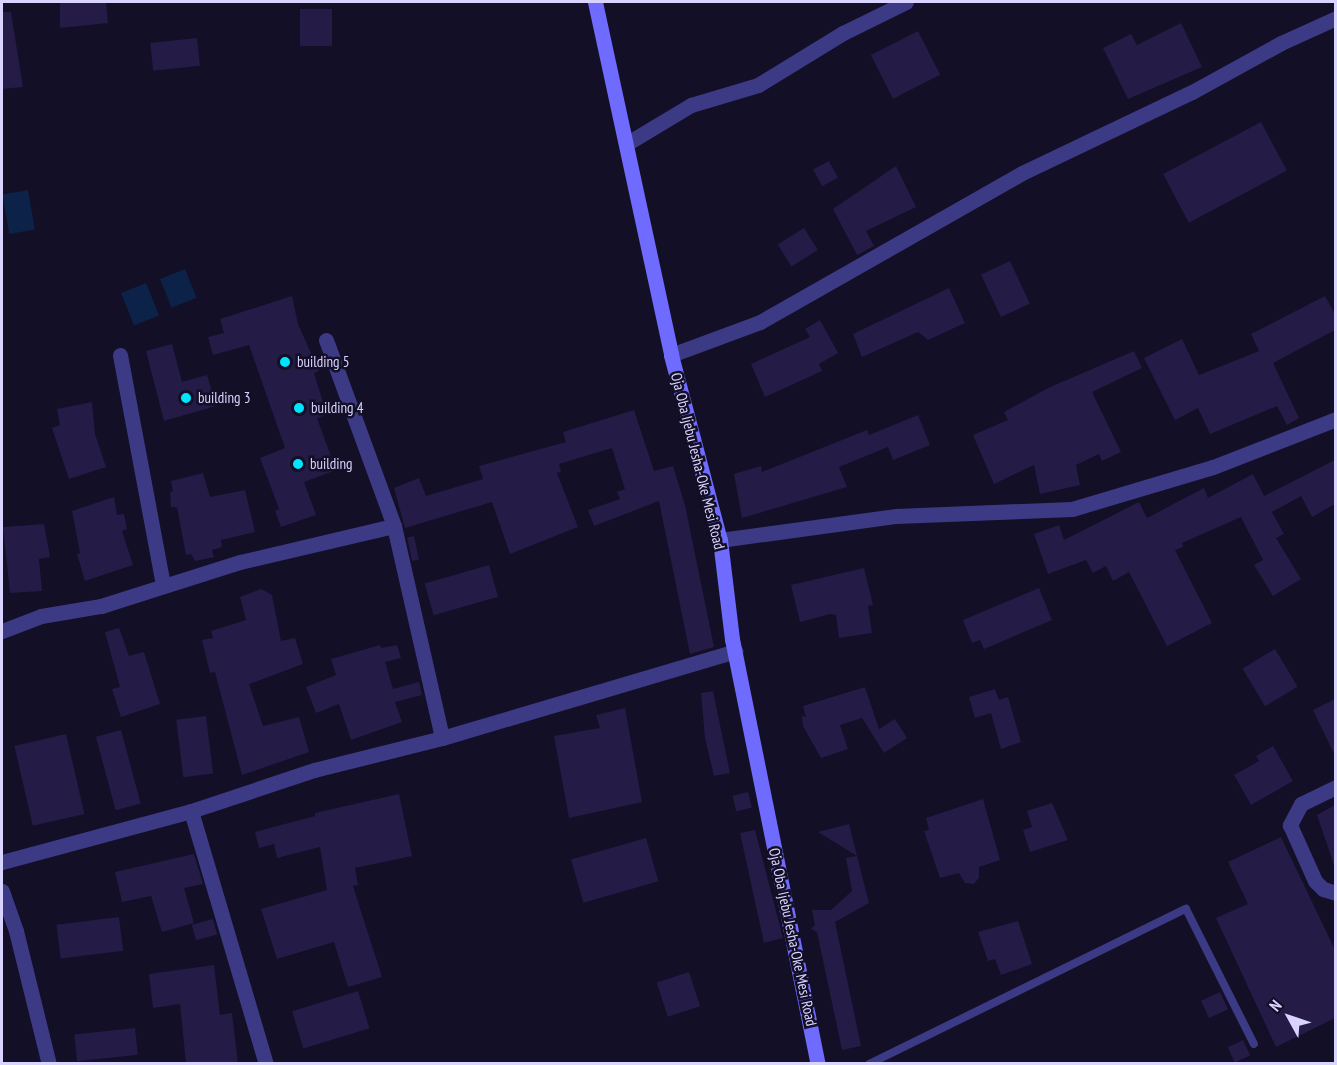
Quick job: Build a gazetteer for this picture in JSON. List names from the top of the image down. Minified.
{"streets":{"main road":["Oja Oba Ijebu Jesha-Oke Mesi Road"]},"places":["building 5","building 3","building 4","building"],"north":"top left"}
